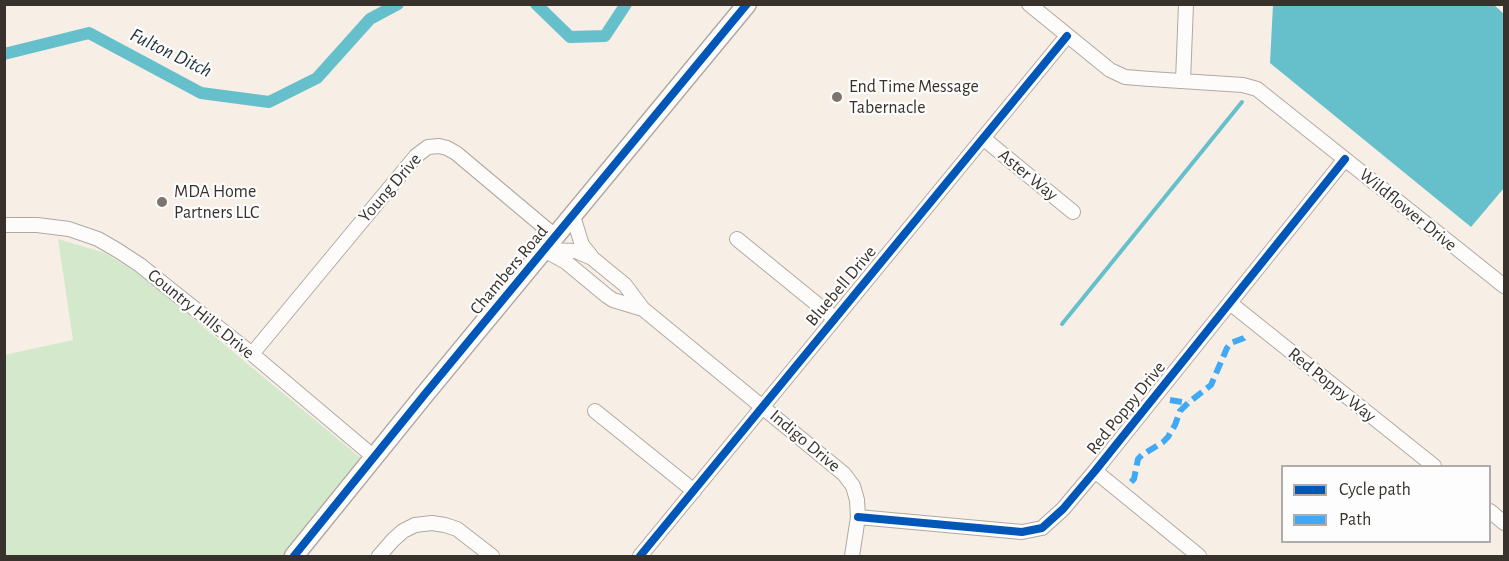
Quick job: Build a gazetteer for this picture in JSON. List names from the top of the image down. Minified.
{"streets":{"street":["Aster Way","Young Drive","Wildflower Drive","Chambers Road","Bluebell Drive","Country Hills Drive","Red Poppy Way","Red Poppy Drive","Indigo Drive"]},"crossings":[["Aster Way","Bluebell Drive"],["Young Drive","Chambers Road"],["Young Drive","Country Hills Drive"],["Young Drive","Indigo Drive"],["Wildflower Drive","Bluebell Drive"],["Wildflower Drive","Red Poppy Drive"],["Chambers Road","Country Hills Drive"],["Chambers Road","Indigo Drive"],["Bluebell Drive","Indigo Drive"],["Red Poppy Way","Red Poppy Drive"],["Red Poppy Drive","Indigo Drive"]],"water":["Fulton Ditch"],"places":["End Time Message Tabernacle","MDA Home Partners LLC"],"legend":["Cycle path","Path"]}
